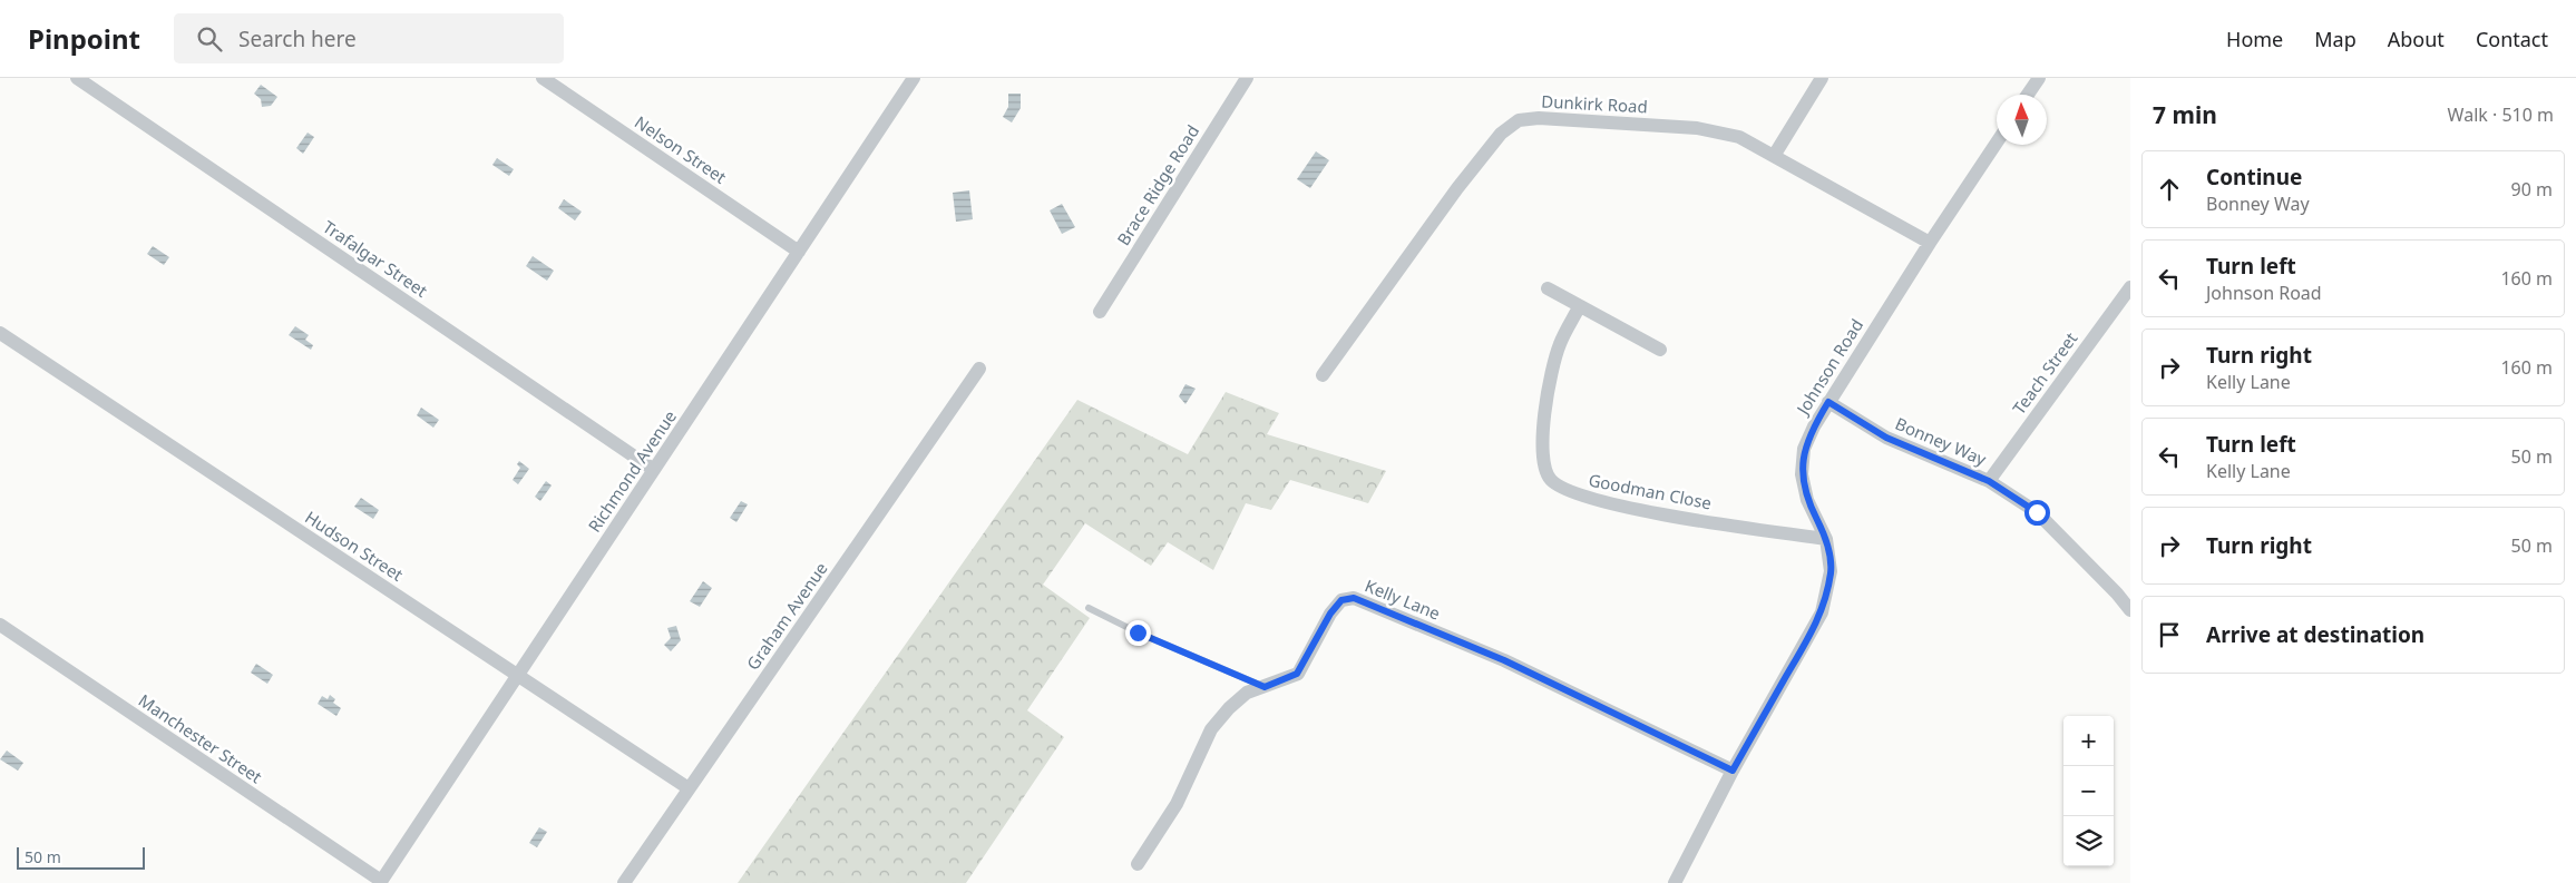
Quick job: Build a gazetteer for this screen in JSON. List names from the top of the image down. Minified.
{"streets":{"street":["Dunkirk Road","Nelson Street","Brace Ridge Road","Trafalgar Street","Johnson Road","Teach Street","Bonney Way","Richmond Avenue","Goodman Close","Hudson Street","Kelly Lane","Graham Avenue","Manchester Street"]},"crossings":[["Dunkirk Road","Johnson Road"],["Nelson Street","Richmond Avenue"],["Trafalgar Street","Richmond Avenue"],["Johnson Road","Bonney Way"],["Johnson Road","Goodman Close"],["Johnson Road","Kelly Lane"],["Teach Street","Bonney Way"],["Richmond Avenue","Hudson Street"],["Richmond Avenue","Manchester Street"],["Hudson Street","Graham Avenue"]],"scale_bar":"50 m","north":"top","page":{"header":"Pinpoint","search":"Search here","nav":["Home","Map","About","Contact"],"heading":["7 min","Walk · 510 m"],"list":[["Continue","Bonney Way","90 m"],["Turn left","Johnson Road","160 m"],["Turn right","Kelly Lane","160 m"],["Turn left","Kelly Lane","50 m"],["Turn right","50 m"],"Arrive at destination"],"map_buttons":["+","−"],"scale":"50 m"}}
